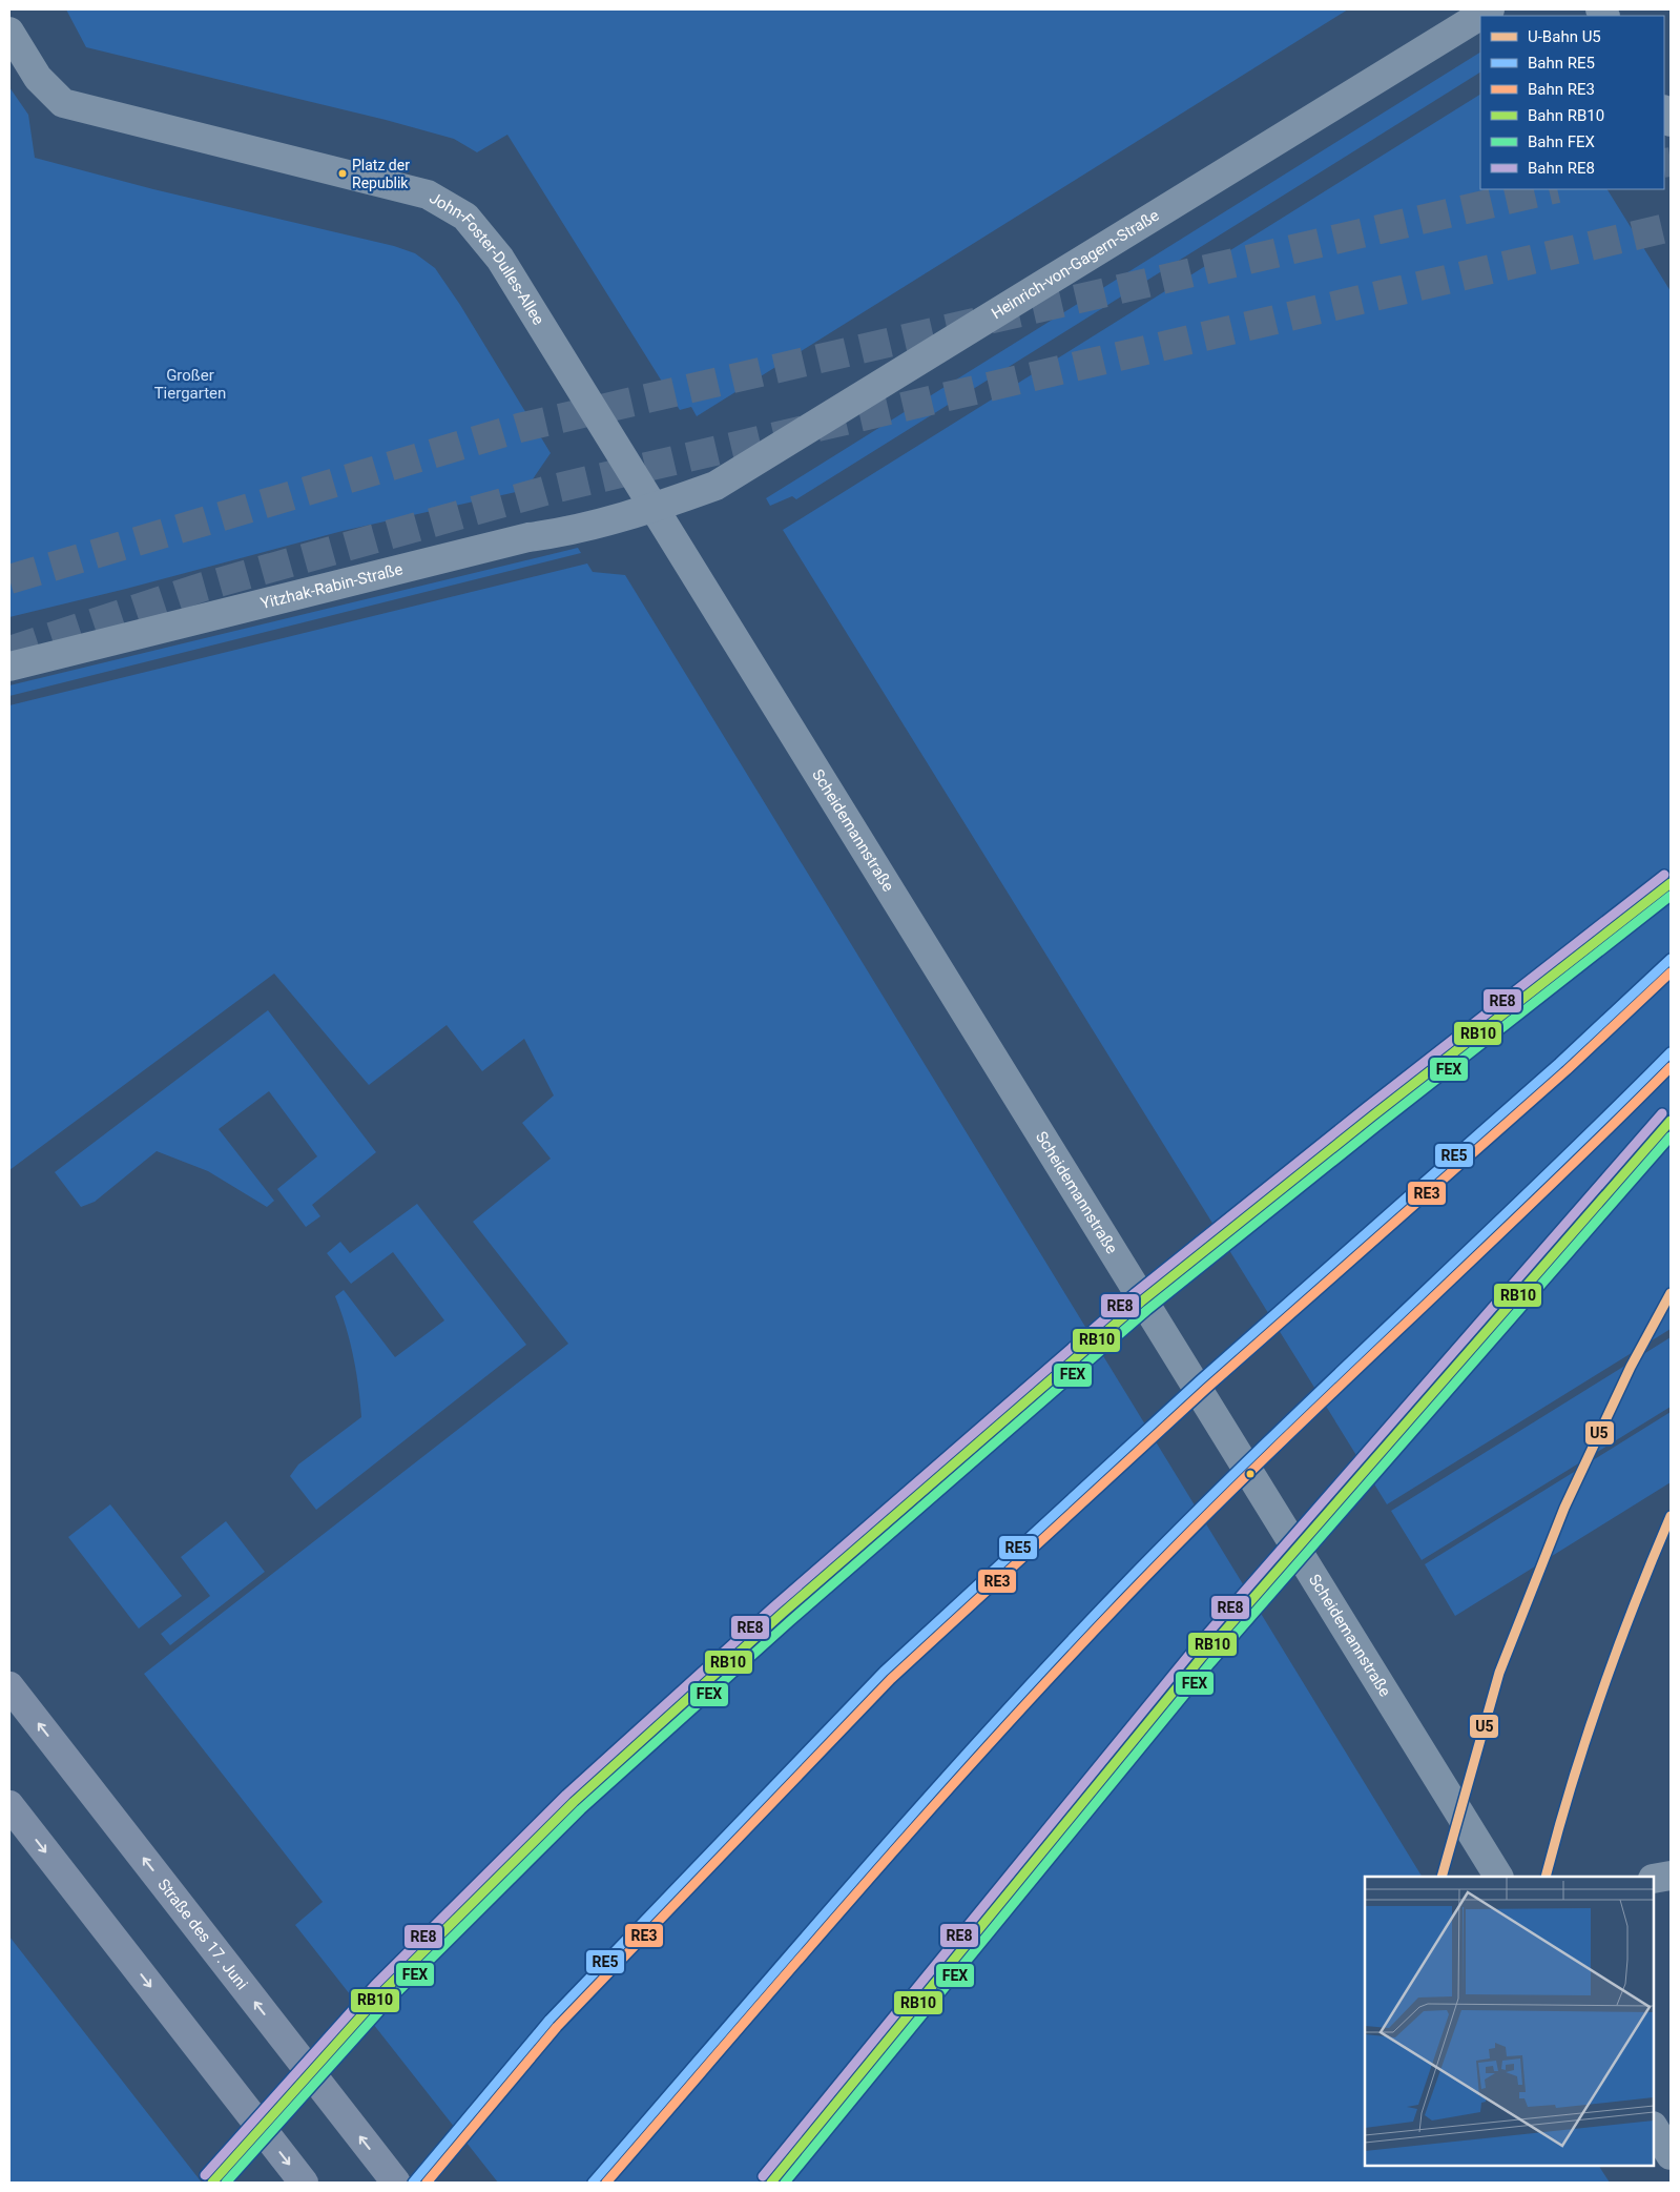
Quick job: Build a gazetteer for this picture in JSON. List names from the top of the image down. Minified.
{"streets":{"main road":["Straße des 17. Juni"],"street":["John-Foster-Dulles-Allee","Heinrich-von-Gagern-Straße","Yitzhak-Rabin-Straße","Scheidemannstraße"]},"crossings":[["John-Foster-Dulles-Allee","Heinrich-von-Gagern-Straße"],["John-Foster-Dulles-Allee","Yitzhak-Rabin-Straße"],["John-Foster-Dulles-Allee","Scheidemannstraße"],["Heinrich-von-Gagern-Straße","Yitzhak-Rabin-Straße"],["Heinrich-von-Gagern-Straße","Scheidemannstraße"],["Yitzhak-Rabin-Straße","Scheidemannstraße"]],"parks":["Großer Tiergarten"],"places":["Platz der Republik"],"lines":["rail line RE8","rail line RB10","rail line FEX","rail line RE5","rail line RE3","metro line U5"],"legend":["U-Bahn U5","Bahn RE5","Bahn RE3","Bahn RB10","Bahn FEX","Bahn RE8"]}
